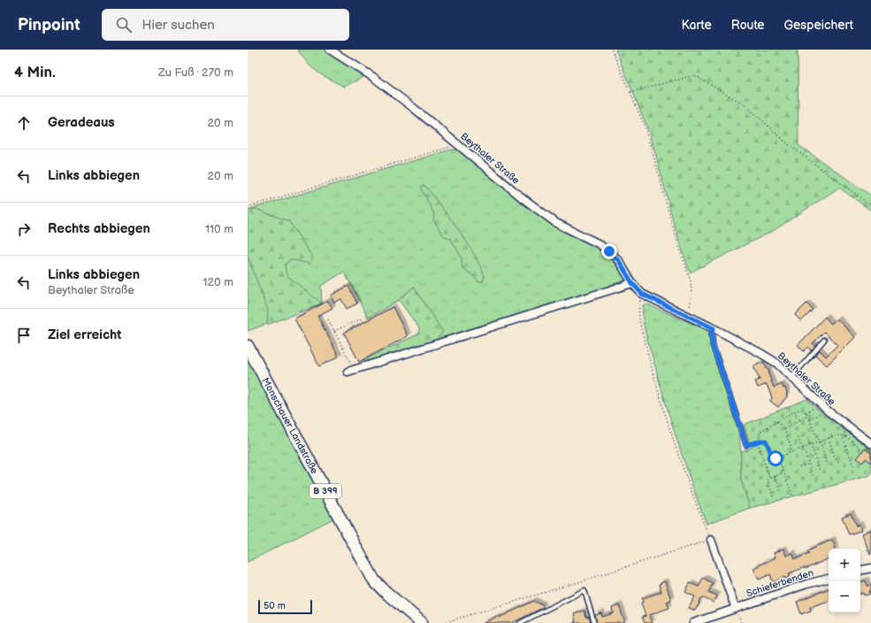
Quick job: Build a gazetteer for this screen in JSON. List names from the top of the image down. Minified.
{"streets":{"main road":["Monschauer Landstraße","B 399"],"street":["Beythaler Straße","Schieferbenden"]},"scale_bar":"50 m","page":{"header":"Pinpoint","search":"Hier suchen","nav":["Karte","Route","Gespeichert"],"heading":["4 Min.","Zu Fuß · 270 m"],"list":[["Geradeaus","20 m"],["Links abbiegen","20 m"],["Rechts abbiegen","110 m"],["Links abbiegen","Beythaler Straße","120 m"],"Ziel erreicht"],"map_buttons":["+","−"],"scale":"50 m"}}
